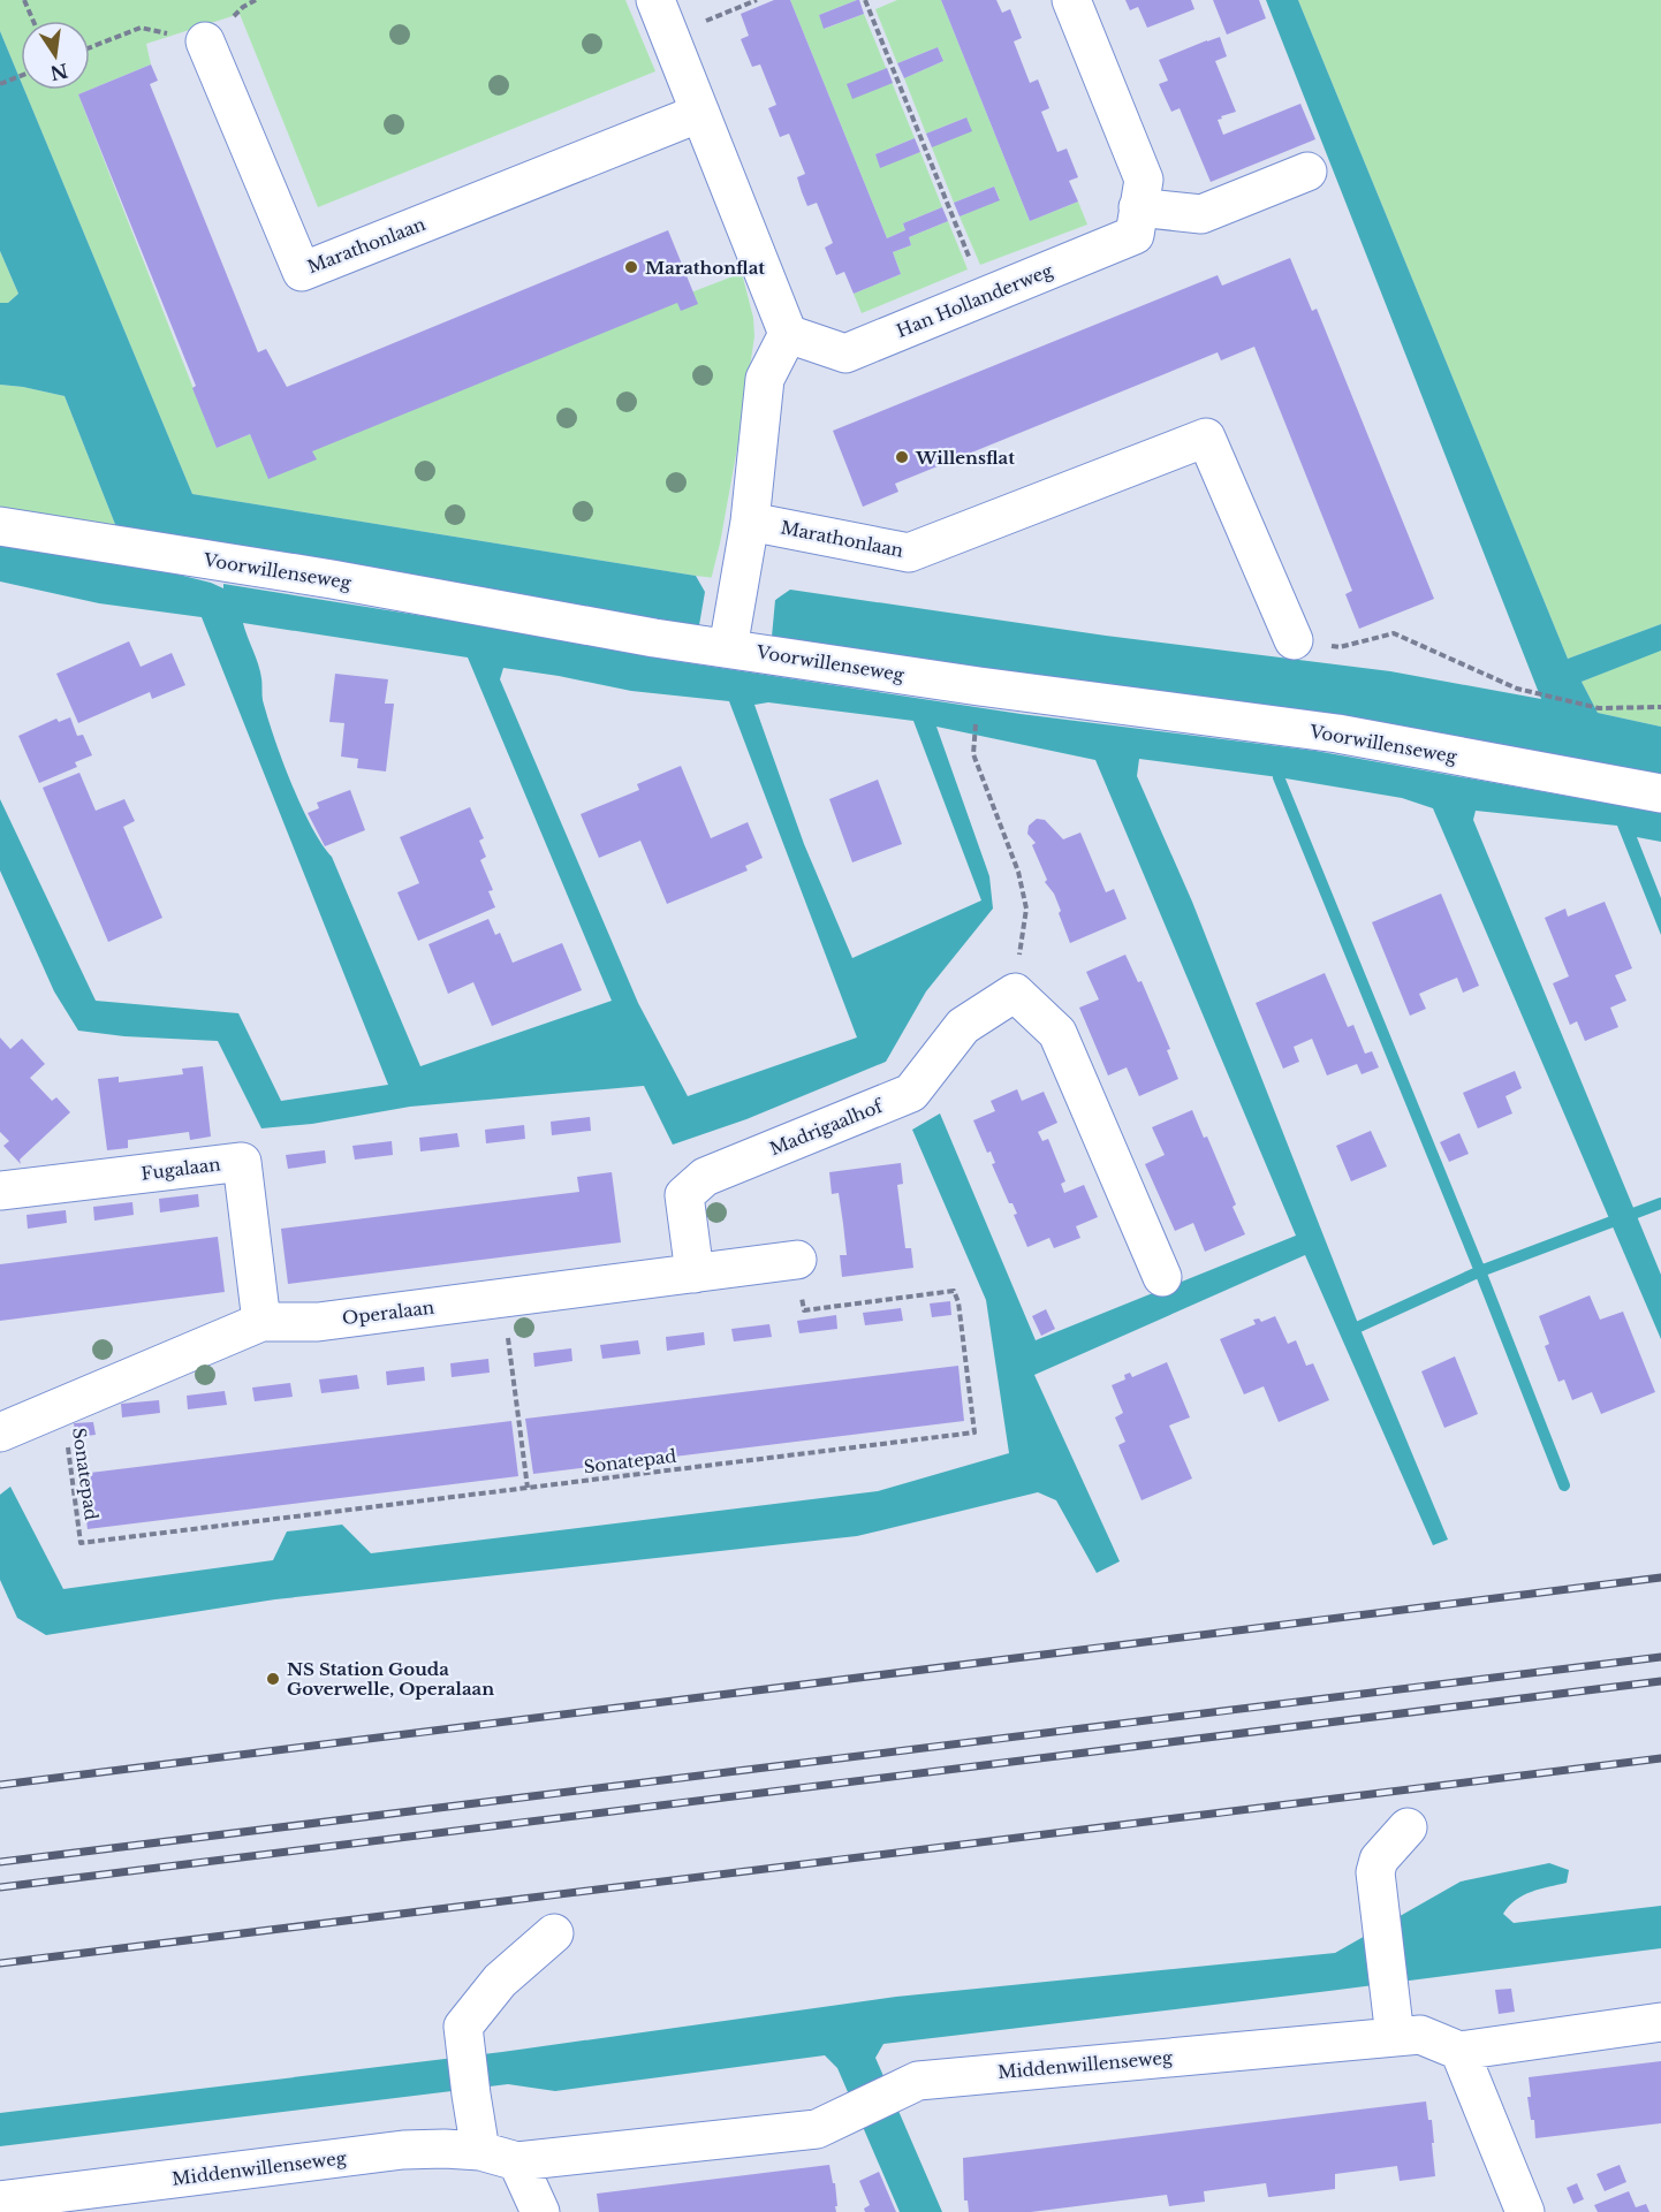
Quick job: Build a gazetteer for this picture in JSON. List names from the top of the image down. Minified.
{"streets":{"street":["Marathonlaan","Han Hollanderweg","Voorwillenseweg","Madrigaalhof","Fugalaan","Operalaan","Middenwillenseweg"],"path":["Sonatepad"]},"crossings":[["Madrigaalhof","Operalaan"],["Fugalaan","Operalaan"],["Operalaan","Sonatepad"]],"places":["Marathonflat","Willensflat","NS Station Gouda Goverwelle, Operalaan"],"north":"bottom"}
